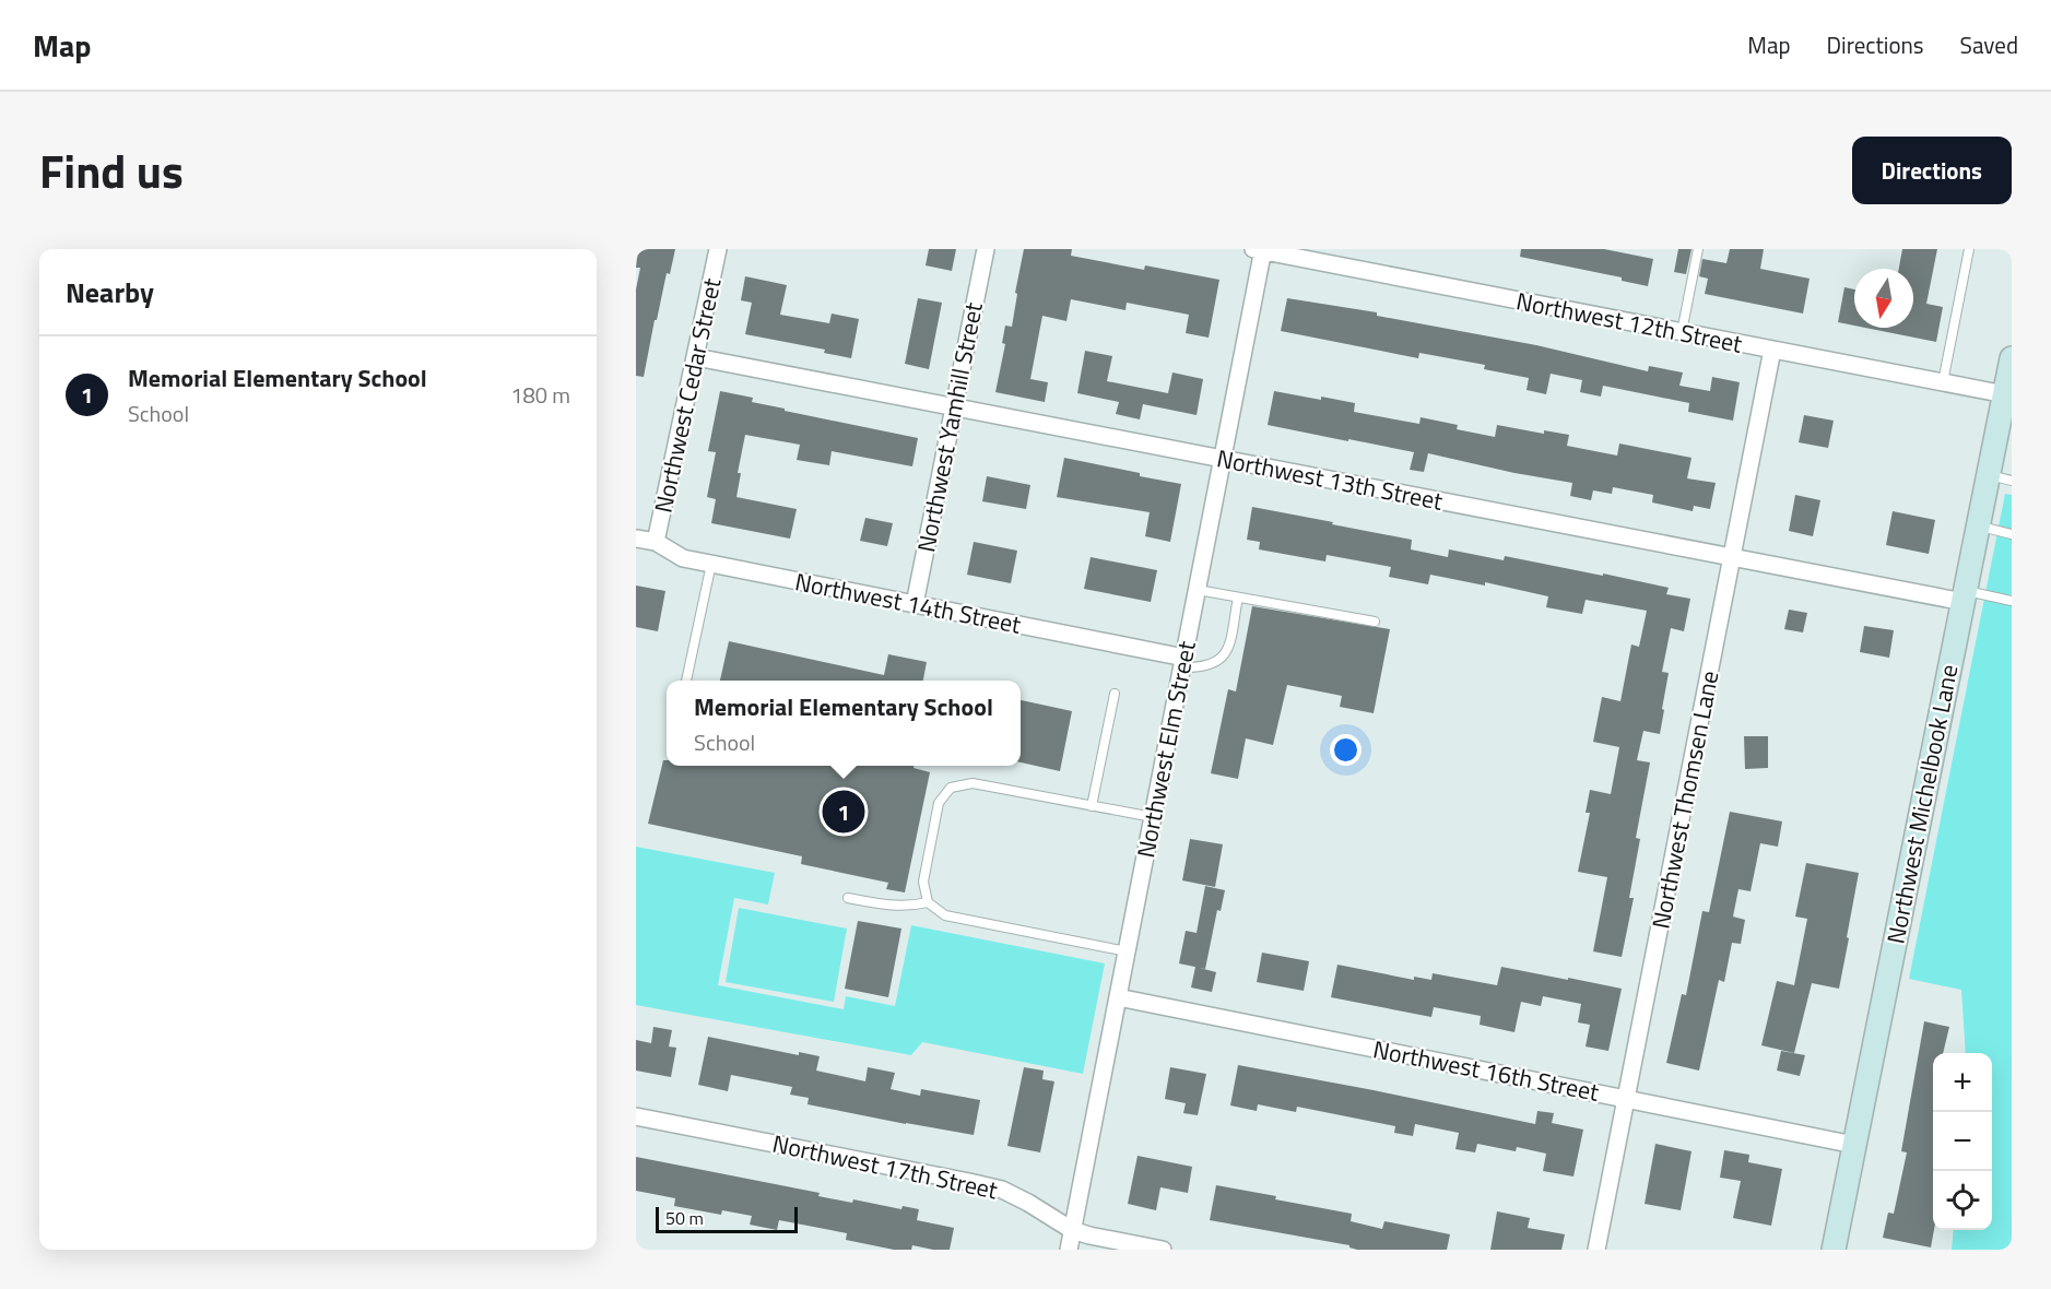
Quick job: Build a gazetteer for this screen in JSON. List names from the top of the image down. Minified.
{"streets":{"street":["Northwest 12th Street","Northwest Cedar Street","Northwest Yamhill Street","Northwest 13th Street","Northwest 14th Street","Northwest Elm Street","Northwest Thomsen Lane","Northwest Michelbook Lane","Northwest 16th Street","Northwest 17th Street"]},"crossings":[["Northwest 12th Street","Northwest Elm Street"],["Northwest 12th Street","Northwest Thomsen Lane"],["Northwest 12th Street","Northwest Michelbook Lane"],["Northwest Cedar Street","Northwest 13th Street"],["Northwest Cedar Street","Northwest 14th Street"],["Northwest Yamhill Street","Northwest 13th Street"],["Northwest Yamhill Street","Northwest 14th Street"],["Northwest 13th Street","Northwest Elm Street"],["Northwest 13th Street","Northwest Thomsen Lane"],["Northwest 13th Street","Northwest Michelbook Lane"],["Northwest 14th Street","Northwest Elm Street"],["Northwest Elm Street","Northwest 16th Street"],["Northwest Elm Street","Northwest 17th Street"],["Northwest Thomsen Lane","Northwest 16th Street"],["Northwest Michelbook Lane","Northwest 16th Street"]],"scale_bar":"50 m","north":"bottom","page":{"header":"Map","nav":["Map","Directions","Saved"],"title":"Find us","buttons":"Directions","heading":"Nearby","list":[{"mark":"1","name":"Memorial Elementary School","note":"School","value":"180 m"}],"popup":["Memorial Elementary School","School"],"pins":"1","map_buttons":["+","−"],"scale":"50 m"}}
